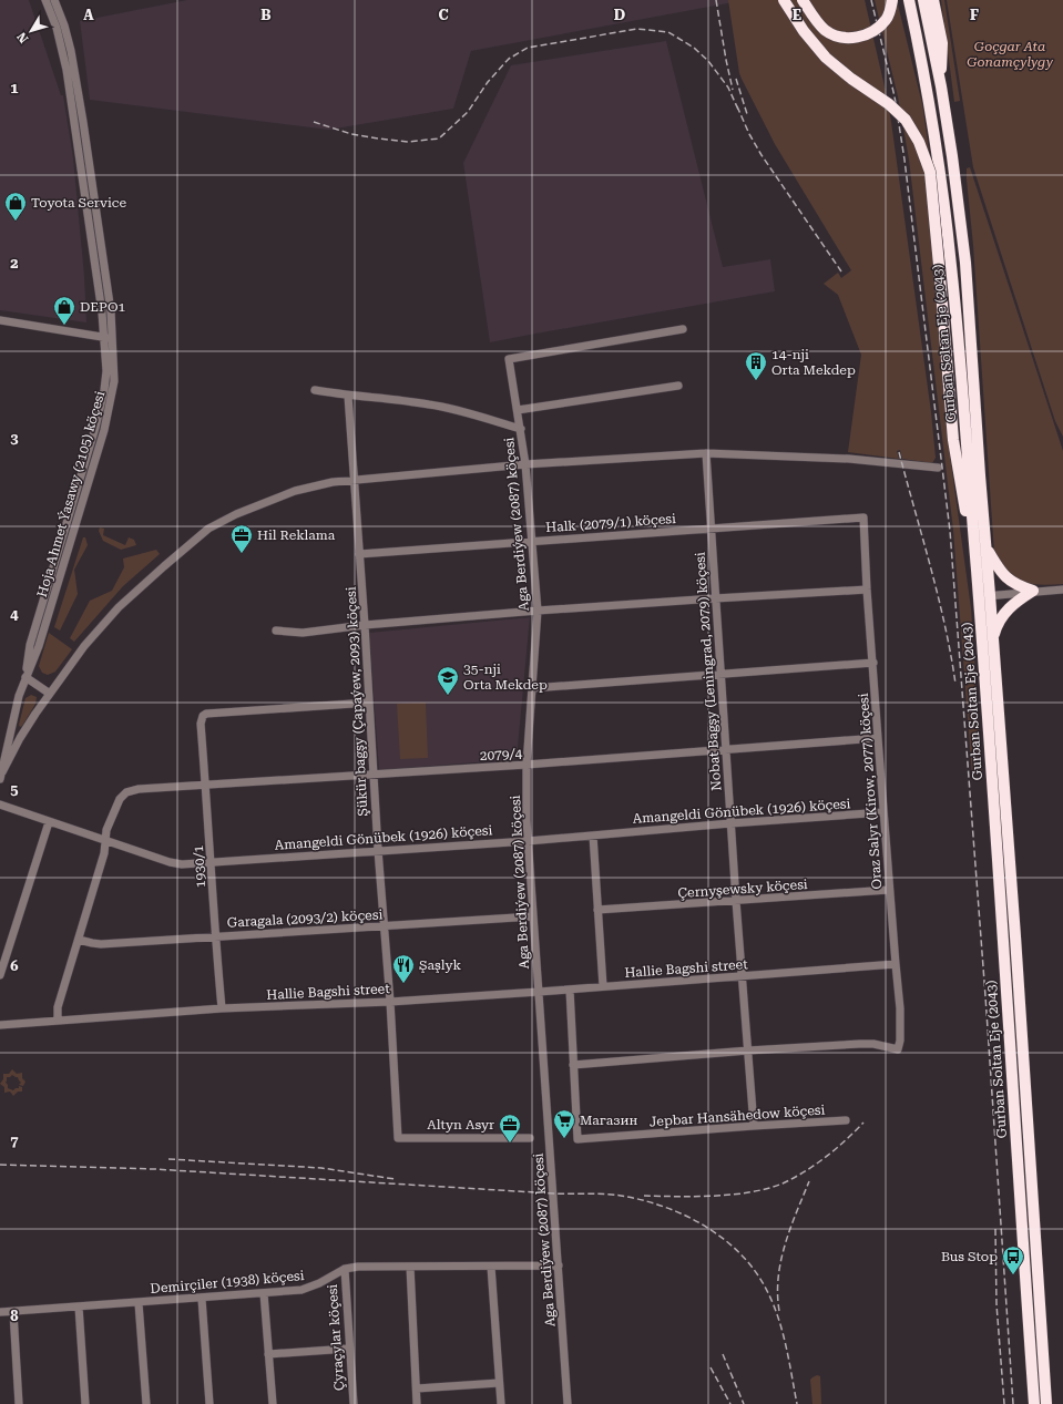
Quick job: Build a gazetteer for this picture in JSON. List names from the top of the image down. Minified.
{"streets":{"highway":["Gurban Soltan Eje (2043)"],"street":["Hoja Ahmet Ýasawy (2105) köçesi","Halk (2079/1) köçesi","Aga Berdiýew (2087) köçesi","Nobat Bagşy (Leningrad, 2079) köçesi","Şükür bagşy (Çapaýew, 2093) köçesi","2079/4","Oraz Salyr (Kirow, 2077) köçesi","Amangeldi Gönübek (1926) köçesi","1930/1","Çernyşewsky köçesi","Garagala (2093/2) köçesi","Hallie Bagshi street","Jepbar Hansähedow köçesi","Demirçiler (1938) köçesi","Çyraçylar köçesi"]},"crossings":[["Hoja Ahmet Ýasawy (2105) köçesi","Aga Berdiýew (2087) köçesi"],["Hoja Ahmet Ýasawy (2105) köçesi","Nobat Bagşy (Leningrad, 2079) köçesi"],["Hoja Ahmet Ýasawy (2105) köçesi","Şükür bagşy (Çapaýew, 2093) köçesi"],["Halk (2079/1) köçesi","Aga Berdiýew (2087) köçesi"],["Halk (2079/1) köçesi","Nobat Bagşy (Leningrad, 2079) köçesi"],["Halk (2079/1) köçesi","Şükür bagşy (Çapaýew, 2093) köçesi"],["Halk (2079/1) köçesi","Oraz Salyr (Kirow, 2077) köçesi"],["Aga Berdiýew (2087) köçesi","2079/4"],["Aga Berdiýew (2087) köçesi","Amangeldi Gönübek (1926) köçesi"],["Aga Berdiýew (2087) köçesi","Garagala (2093/2) köçesi"],["Aga Berdiýew (2087) köçesi","Hallie Bagshi street"],["Aga Berdiýew (2087) köçesi","Demirçiler (1938) köçesi"],["Nobat Bagşy (Leningrad, 2079) köçesi","2079/4"],["Nobat Bagşy (Leningrad, 2079) köçesi","Oraz Salyr (Kirow, 2077) köçesi"],["Nobat Bagşy (Leningrad, 2079) köçesi","Amangeldi Gönübek (1926) köçesi"],["Nobat Bagşy (Leningrad, 2079) köçesi","Çernyşewsky köçesi"],["Nobat Bagşy (Leningrad, 2079) köçesi","Hallie Bagshi street"],["Nobat Bagşy (Leningrad, 2079) köçesi","Jepbar Hansähedow köçesi"],["Şükür bagşy (Çapaýew, 2093) köçesi","2079/4"],["Şükür bagşy (Çapaýew, 2093) köçesi","Amangeldi Gönübek (1926) köçesi"],["Şükür bagşy (Çapaýew, 2093) köçesi","1930/1"],["Şükür bagşy (Çapaýew, 2093) köçesi","Garagala (2093/2) köçesi"],["Şükür bagşy (Çapaýew, 2093) köçesi","Hallie Bagshi street"],["2079/4","Oraz Salyr (Kirow, 2077) köçesi"],["2079/4","Amangeldi Gönübek (1926) köçesi"],["2079/4","1930/1"],["Oraz Salyr (Kirow, 2077) köçesi","Amangeldi Gönübek (1926) köçesi"],["Oraz Salyr (Kirow, 2077) köçesi","Çernyşewsky köçesi"],["Oraz Salyr (Kirow, 2077) köçesi","Hallie Bagshi street"],["Amangeldi Gönübek (1926) köçesi","1930/1"],["1930/1","Garagala (2093/2) köçesi"],["1930/1","Hallie Bagshi street"],["Demirçiler (1938) köçesi","Çyraçylar köçesi"]],"parks":["Goçgar Ata Gonamçylygy"],"places":{"shop":["Toyota Service","DEPO1"],"building":["14-nji Orta Mekdep"],"office":["Hil Reklama","Altyn Asyr"],"school or university":["35-nji Orta Mekdep"],"restaurant":["Şaşlyk"],"supermarket":["Магазин"],"bus stop":["Bus Stop"]},"north":"bottom left","grid":{"columns":["A","B","C","D","E","F"],"rows":["1","2","3","4","5","6","7","8"]}}
